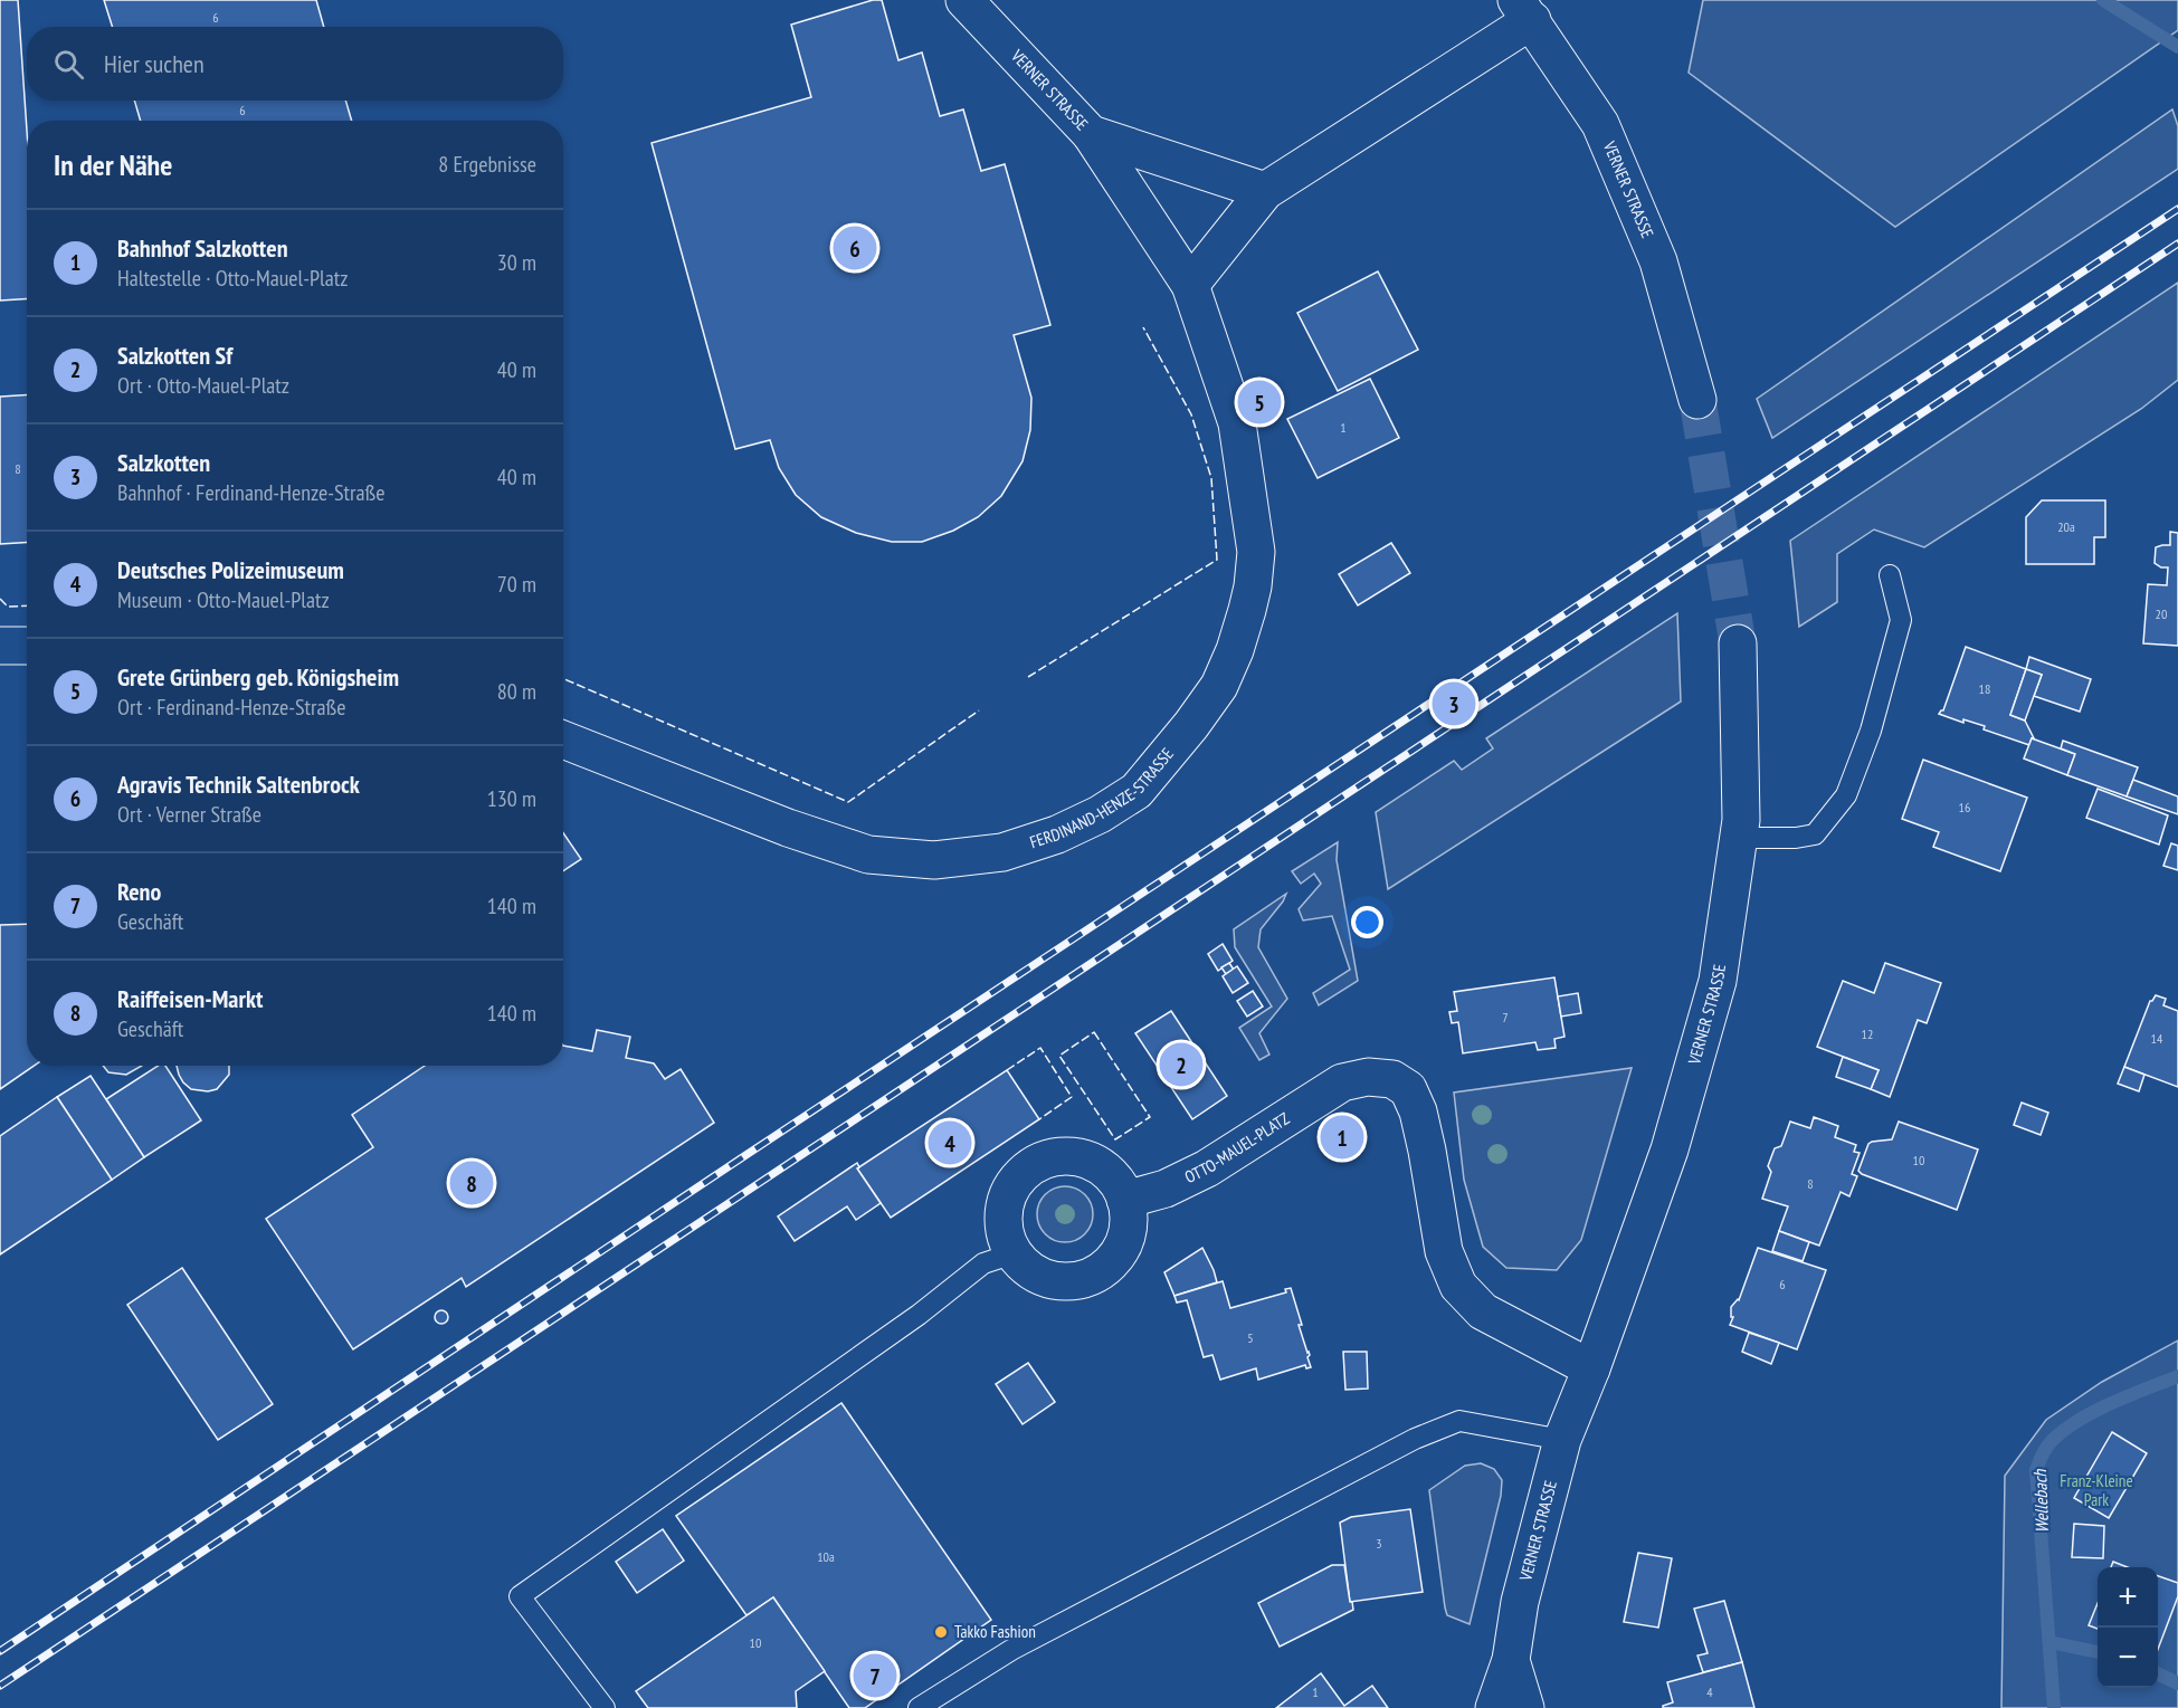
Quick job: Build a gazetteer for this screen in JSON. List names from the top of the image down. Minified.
{"streets":{"street":["VERNER STRASSE","FERDINAND-HENZE-STRASSE","OTTO-MAUEL-PLATZ"]},"crossings":[["VERNER STRASSE","FERDINAND-HENZE-STRASSE"],["VERNER STRASSE","OTTO-MAUEL-PLATZ"]],"water":["Wellebach"],"parks":["Franz-Kleine Park"],"places":["Takko Fashion"],"house_numbers":["6","6","1","8","20a","20","18","16","7","12","14","10","8","6","5","3","10a","10","1","4"],"page":{"search":"Hier suchen","heading":["In der Nähe","8 Ergebnisse"],"list":[{"mark":"1","name":"Bahnhof Salzkotten","note":"Haltestelle · Otto-Mauel-Platz","value":"30 m"},{"mark":"2","name":"Salzkotten Sf","note":"Ort · Otto-Mauel-Platz","value":"40 m"},{"mark":"3","name":"Salzkotten","note":"Bahnhof · Ferdinand-Henze-Straße","value":"40 m"},{"mark":"4","name":"Deutsches Polizeimuseum","note":"Museum · Otto-Mauel-Platz","value":"70 m"},{"mark":"5","name":"Grete Grünberg geb. Königsheim","note":"Ort · Ferdinand-Henze-Straße","value":"80 m"},{"mark":"6","name":"Agravis Technik Saltenbrock","note":"Ort · Verner Straße","value":"130 m"},{"mark":"7","name":"Reno","note":"Geschäft","value":"140 m"},{"mark":"8","name":"Raiffeisen-Markt","note":"Geschäft","value":"140 m"}],"pins":["6","5","3","2","1","4","8","7"],"map_buttons":["+","−"]}}
